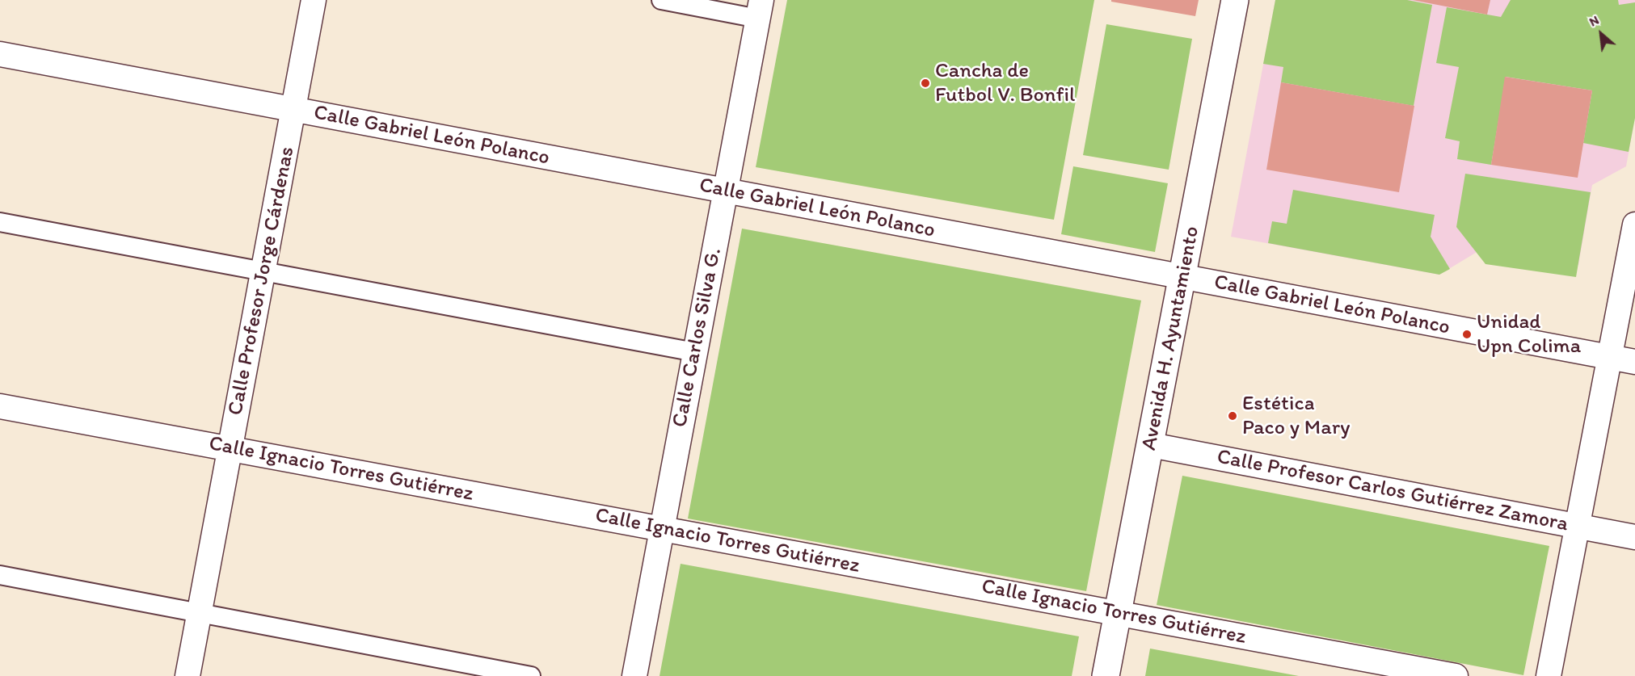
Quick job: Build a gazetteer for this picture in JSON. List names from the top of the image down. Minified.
{"streets":{"street":["Calle Gabriel León Polanco","Calle Profesor Jorge Cárdenas","Calle Carlos Silva G.","Avenida H. Ayuntamiento","Calle Ignacio Torres Gutiérrez","Calle Profesor Carlos Gutiérrez Zamora"]},"crossings":[["Calle Gabriel León Polanco","Calle Profesor Jorge Cárdenas"],["Calle Gabriel León Polanco","Calle Carlos Silva G."],["Calle Gabriel León Polanco","Avenida H. Ayuntamiento"],["Calle Profesor Jorge Cárdenas","Calle Ignacio Torres Gutiérrez"],["Calle Carlos Silva G.","Calle Ignacio Torres Gutiérrez"],["Avenida H. Ayuntamiento","Calle Ignacio Torres Gutiérrez"],["Avenida H. Ayuntamiento","Calle Profesor Carlos Gutiérrez Zamora"]],"places":["Cancha de Futbol V. Bonfil","Unidad Upn Colima","Estética Paco y Mary"],"north":"top left"}
